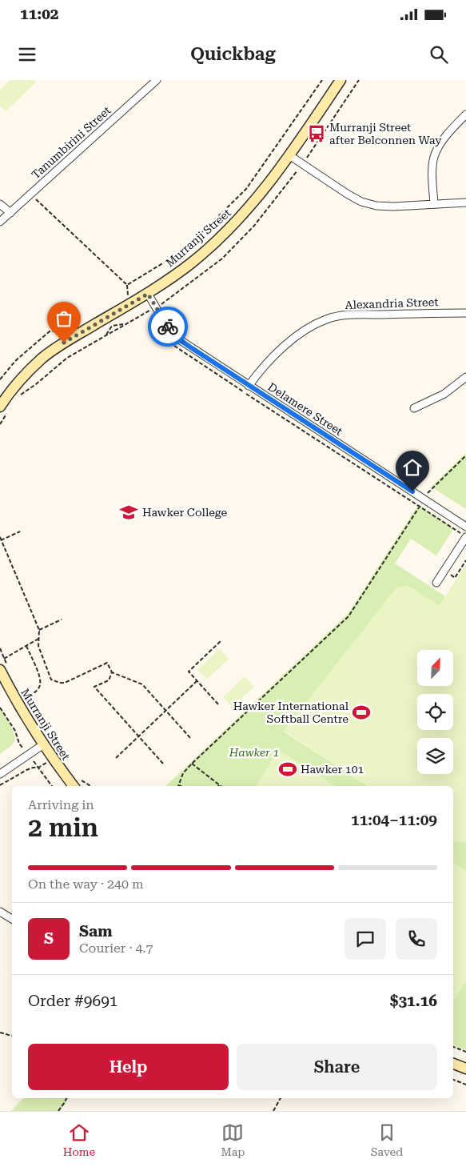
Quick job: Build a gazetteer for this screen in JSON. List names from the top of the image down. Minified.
{"streets":{"street":["Tanumbirini Street","Murranji Street","Alexandria Street","Delamere Street"]},"crossings":[["Murranji Street","Delamere Street"],["Alexandria Street","Delamere Street"]],"parks":["Hawker 1"],"places":{"bus stop":["Murranji Street after Belconnen Way"],"school or university":["Hawker College"],"sports":["Hawker International Softball Centre","Hawker 101"]},"north":"top right","page":{"status":"11:02","header":"Quickbag","heading":["2 min","Arriving in","11:04–11:09"],"panel":["Sam","Courier · 4.7","Order #9691","$31.16"],"bar":"On the way · 240 m","round":"S","buttons":["Help","Share"],"tabs":["Home","Map","Saved"]}}
